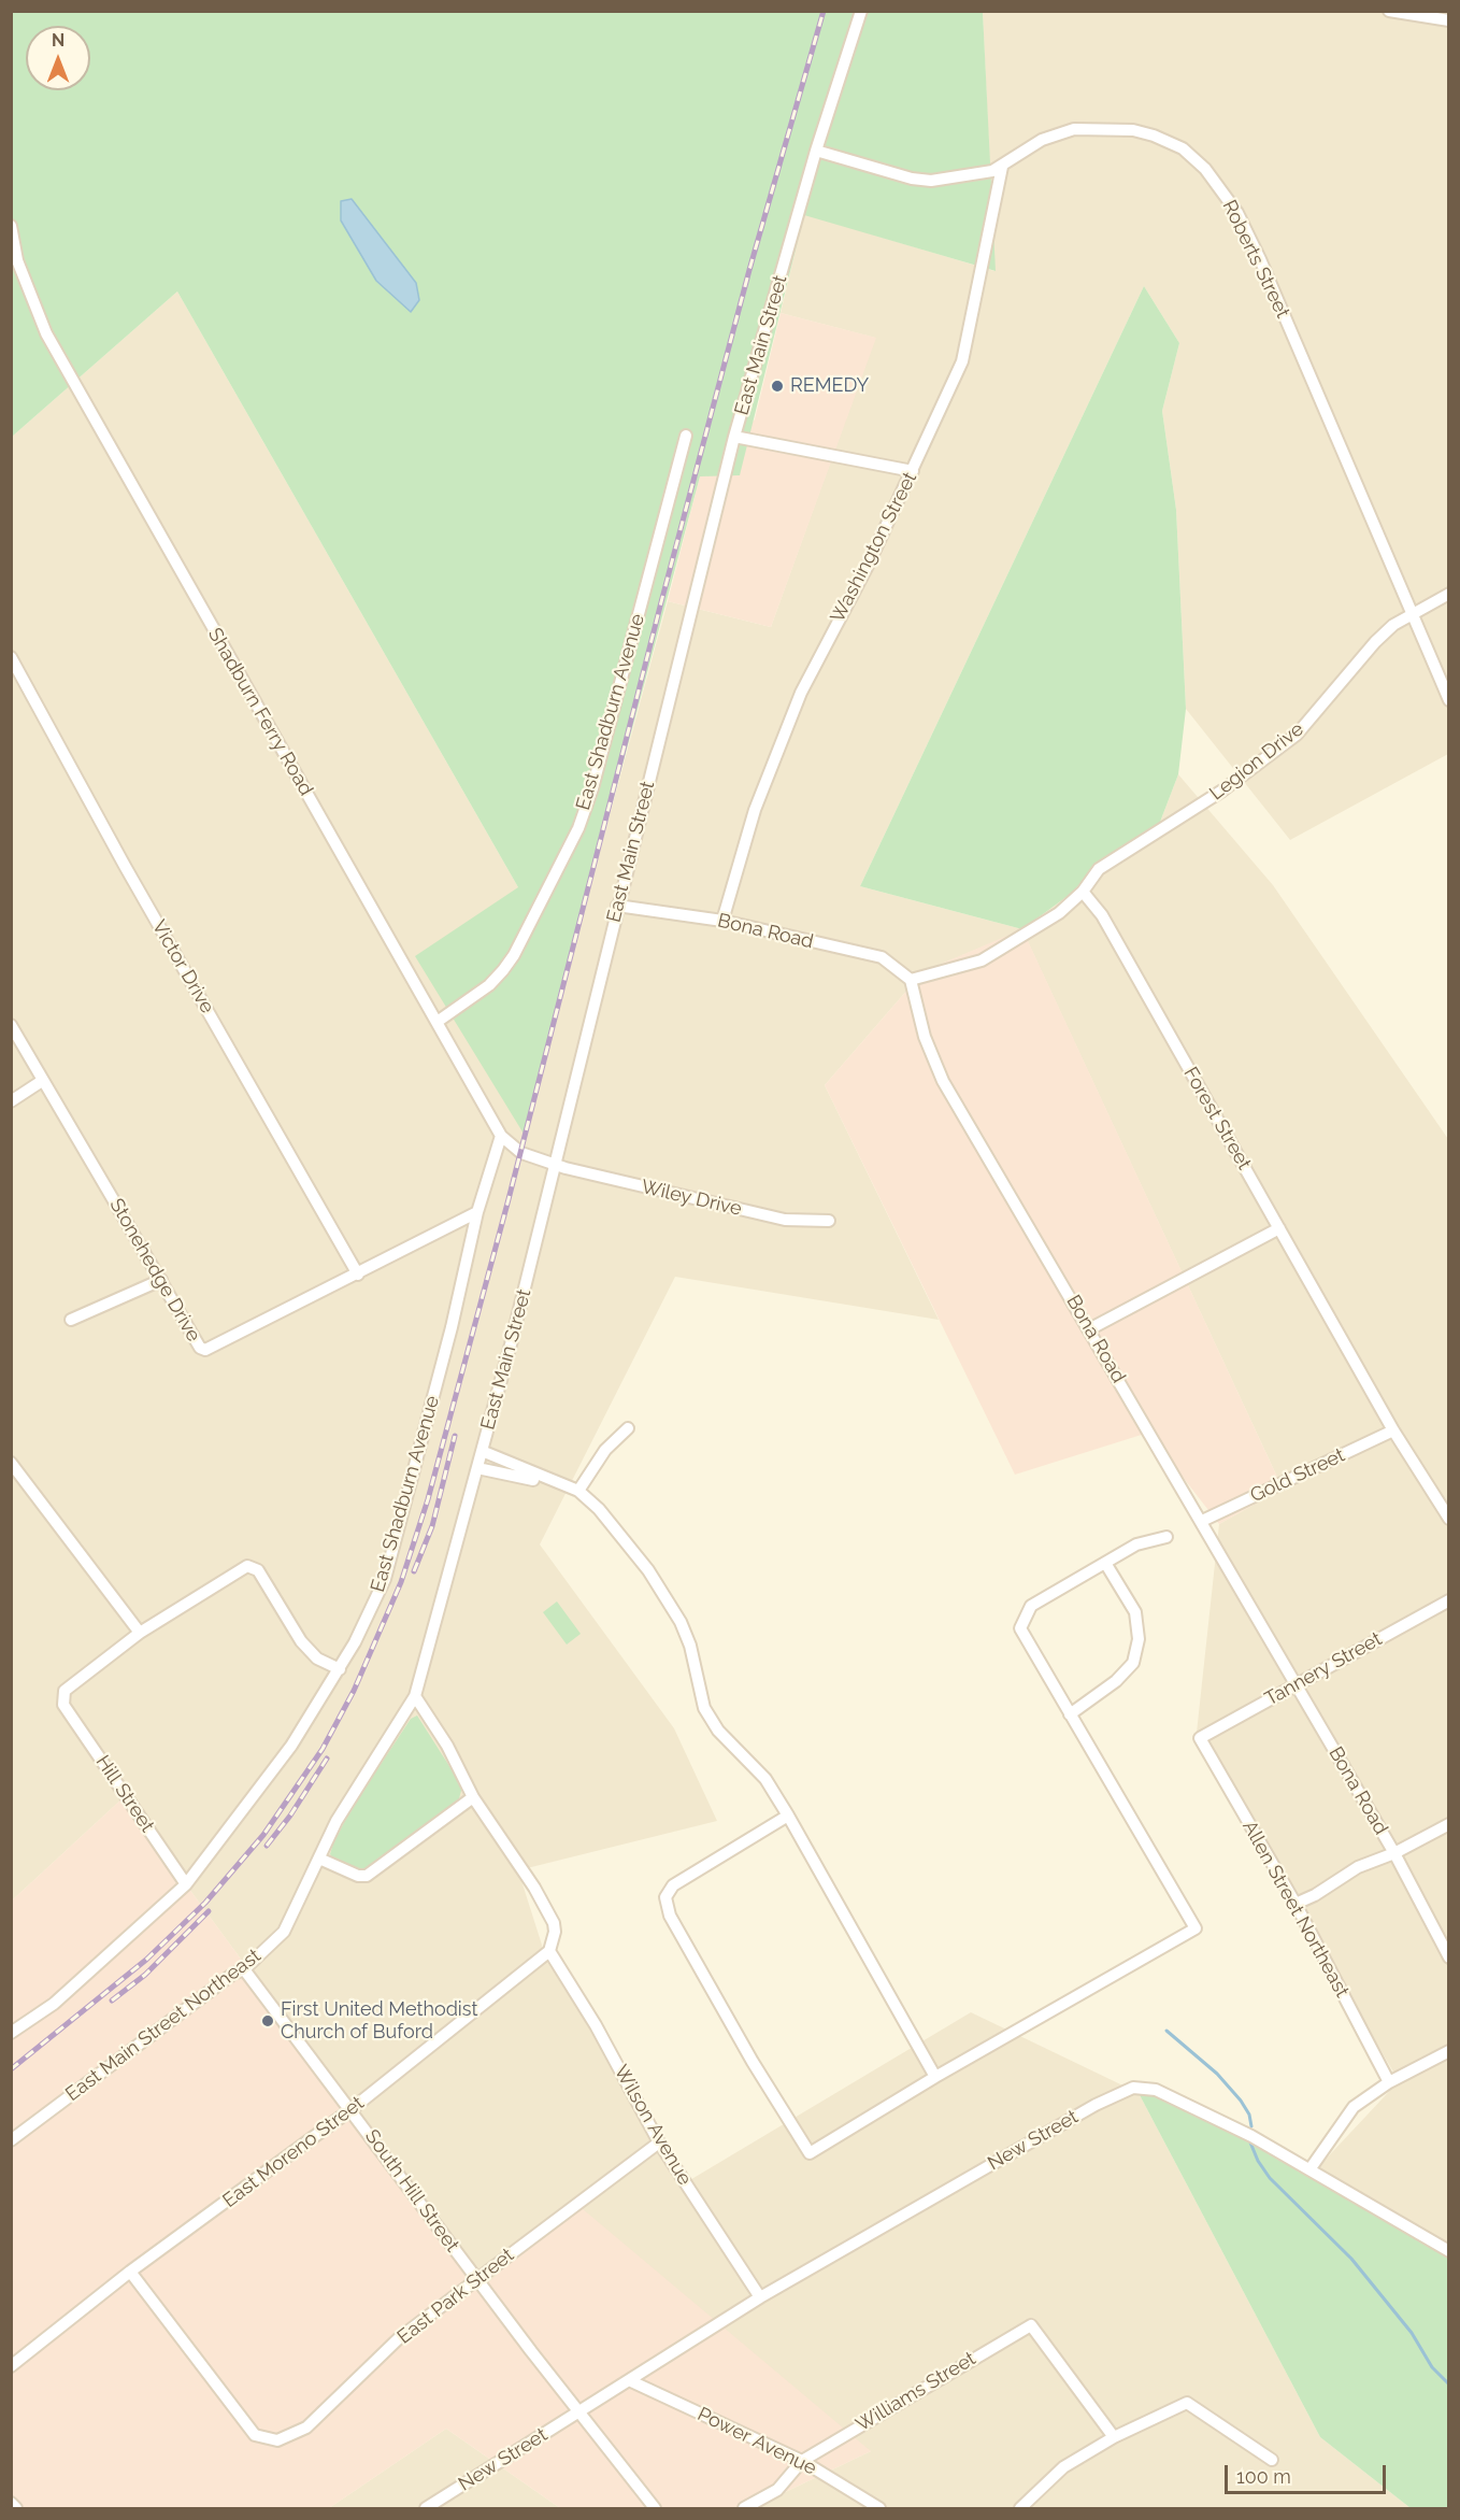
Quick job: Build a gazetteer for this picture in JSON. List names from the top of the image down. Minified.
{"streets":{"street":["Roberts Street","East Main Street","Washington Street","Shadburn Ferry Road","East Shadburn Avenue","Legion Drive","Bona Road","Victor Drive","Forest Street","Wiley Drive","Stonehedge Drive","Gold Street","Tannery Street","Hill Street","Allen Street Northeast","East Main Street Northeast","Wilson Avenue","New Street","East Moreno Street","South Hill Street","East Park Street","Williams Street","Power Avenue"]},"crossings":[["Roberts Street","East Main Street"],["Roberts Street","Washington Street"],["Roberts Street","Legion Drive"],["East Main Street","Shadburn Ferry Road"],["East Main Street","Bona Road"],["East Main Street","Wiley Drive"],["East Main Street","East Main Street Northeast"],["Washington Street","Bona Road"],["Shadburn Ferry Road","East Shadburn Avenue"],["Shadburn Ferry Road","Wiley Drive"],["East Shadburn Avenue","Stonehedge Drive"],["East Shadburn Avenue","Hill Street"],["Legion Drive","Forest Street"],["Bona Road","Gold Street"],["Bona Road","Tannery Street"],["Victor Drive","Stonehedge Drive"],["Forest Street","Gold Street"],["Tannery Street","Allen Street Northeast"],["East Main Street Northeast","South Hill Street"],["Wilson Avenue","New Street"],["Wilson Avenue","East Moreno Street"],["Wilson Avenue","East Park Street"],["New Street","South Hill Street"],["New Street","Power Avenue"],["East Moreno Street","South Hill Street"],["East Moreno Street","East Park Street"],["South Hill Street","East Park Street"],["Williams Street","Power Avenue"]],"places":["REMEDY","First United Methodist Church of Buford"],"scale_bar":"100 m","north":"top"}
